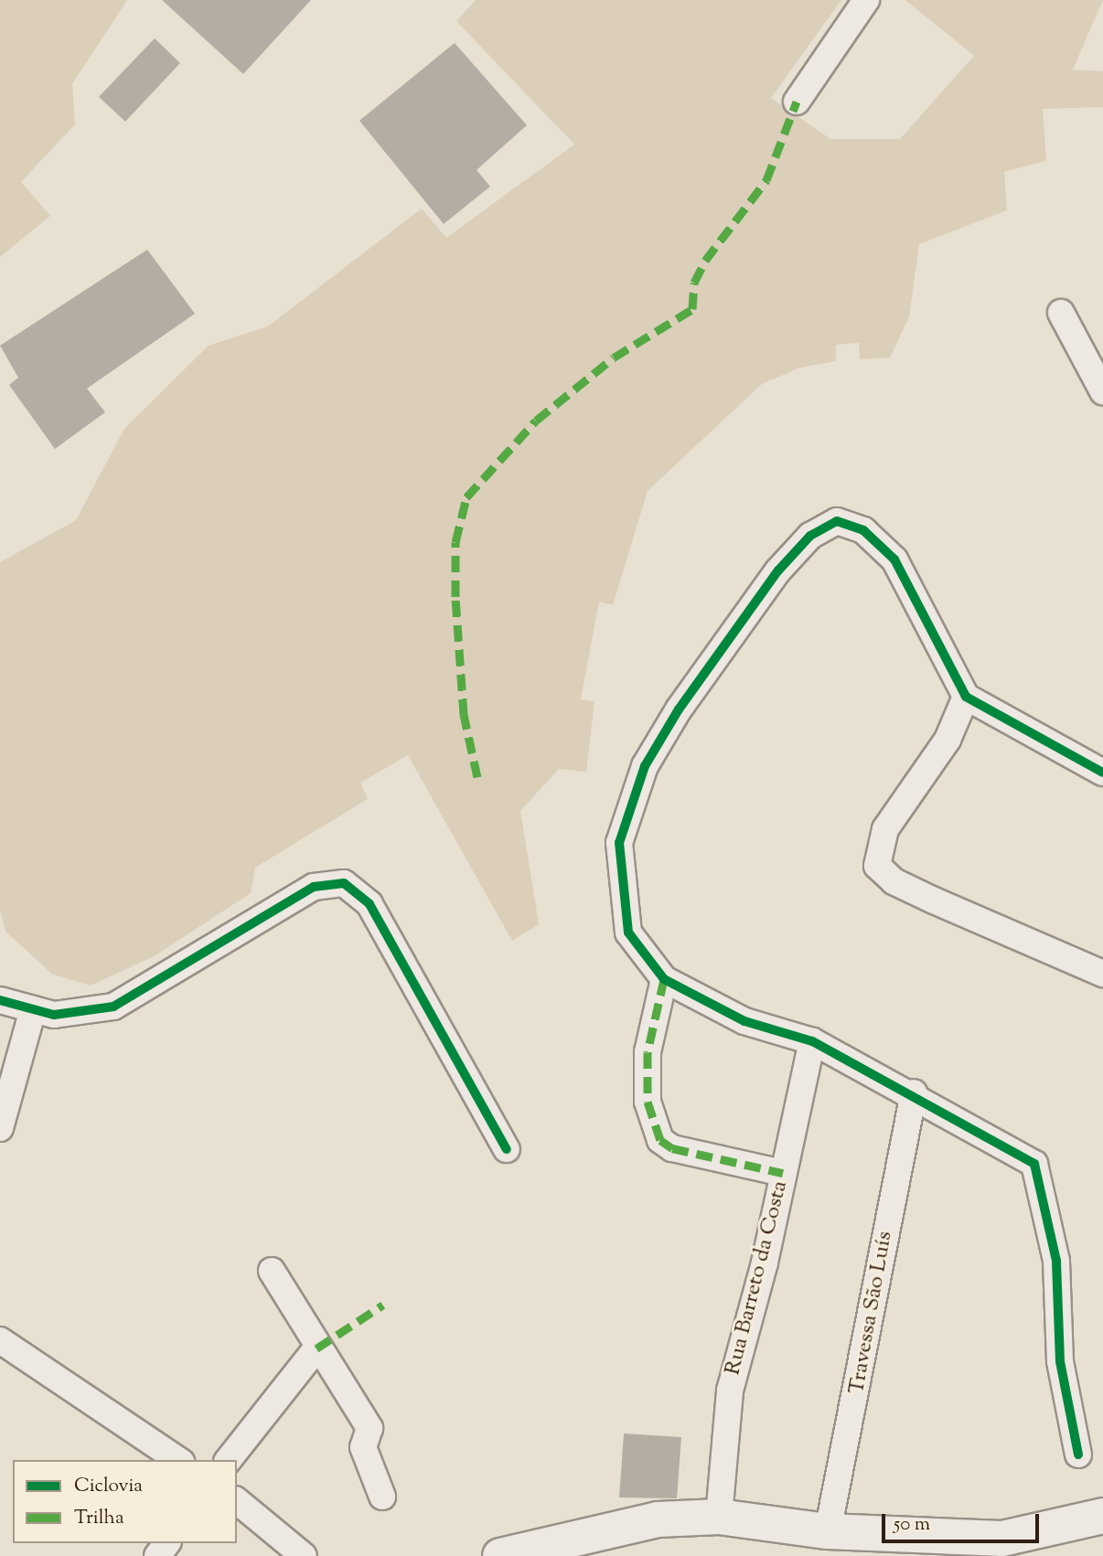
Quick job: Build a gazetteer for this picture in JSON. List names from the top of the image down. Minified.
{"streets":{"street":["Rua Barreto da Costa","Travessa São Luís"]},"legend":["Ciclovia","Trilha"],"scale_bar":"50 m"}
